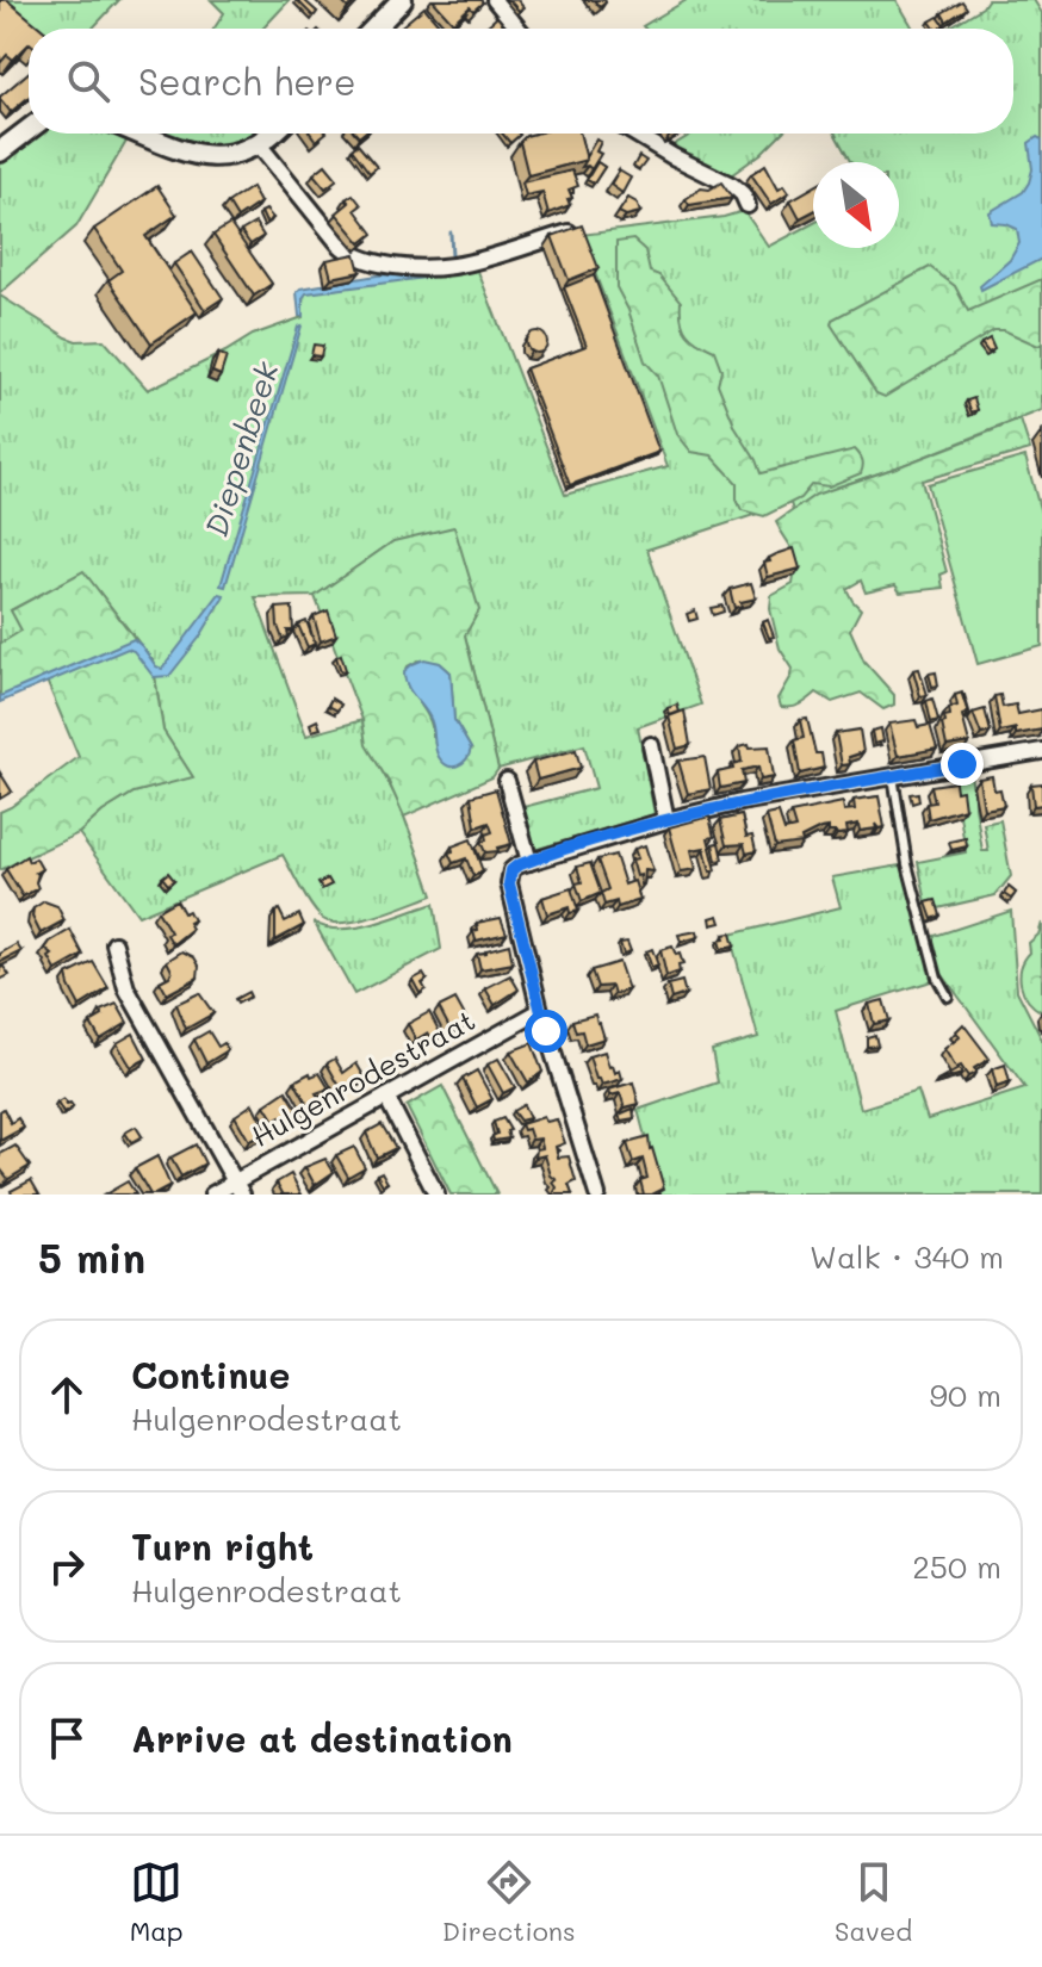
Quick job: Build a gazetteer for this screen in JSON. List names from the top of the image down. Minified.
{"streets":{"street":["Hulgenrodestraat"]},"water":["Diepenbeek"],"north":"bottom right","page":{"search":"Search here","heading":["5 min","Walk · 340 m"],"list":[["Continue","Hulgenrodestraat","90 m"],["Turn right","Hulgenrodestraat","250 m"],"Arrive at destination"],"nav":["Map","Directions","Saved"]}}
